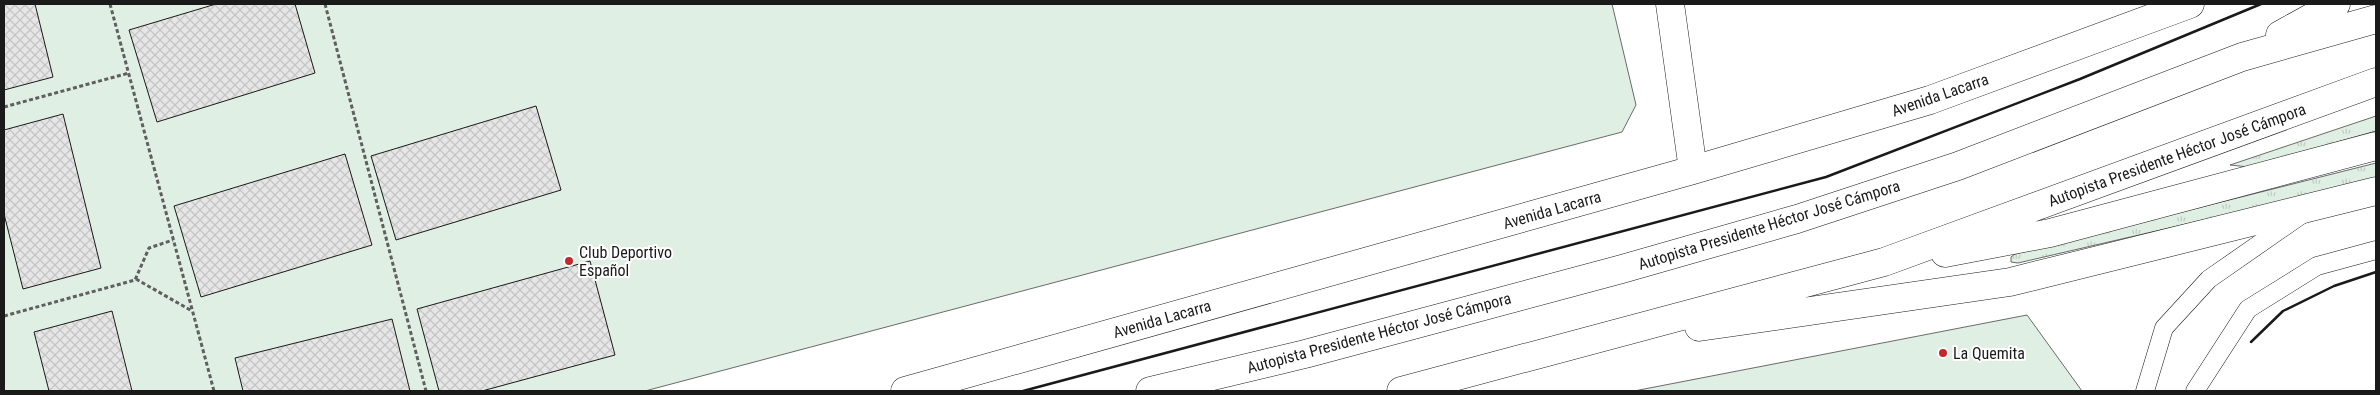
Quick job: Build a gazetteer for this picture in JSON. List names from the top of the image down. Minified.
{"streets":{"main road":["Avenida Lacarra","Autopista Presidente Héctor José Cámpora"]},"places":["Club Deportivo Español","La Quemita"]}
